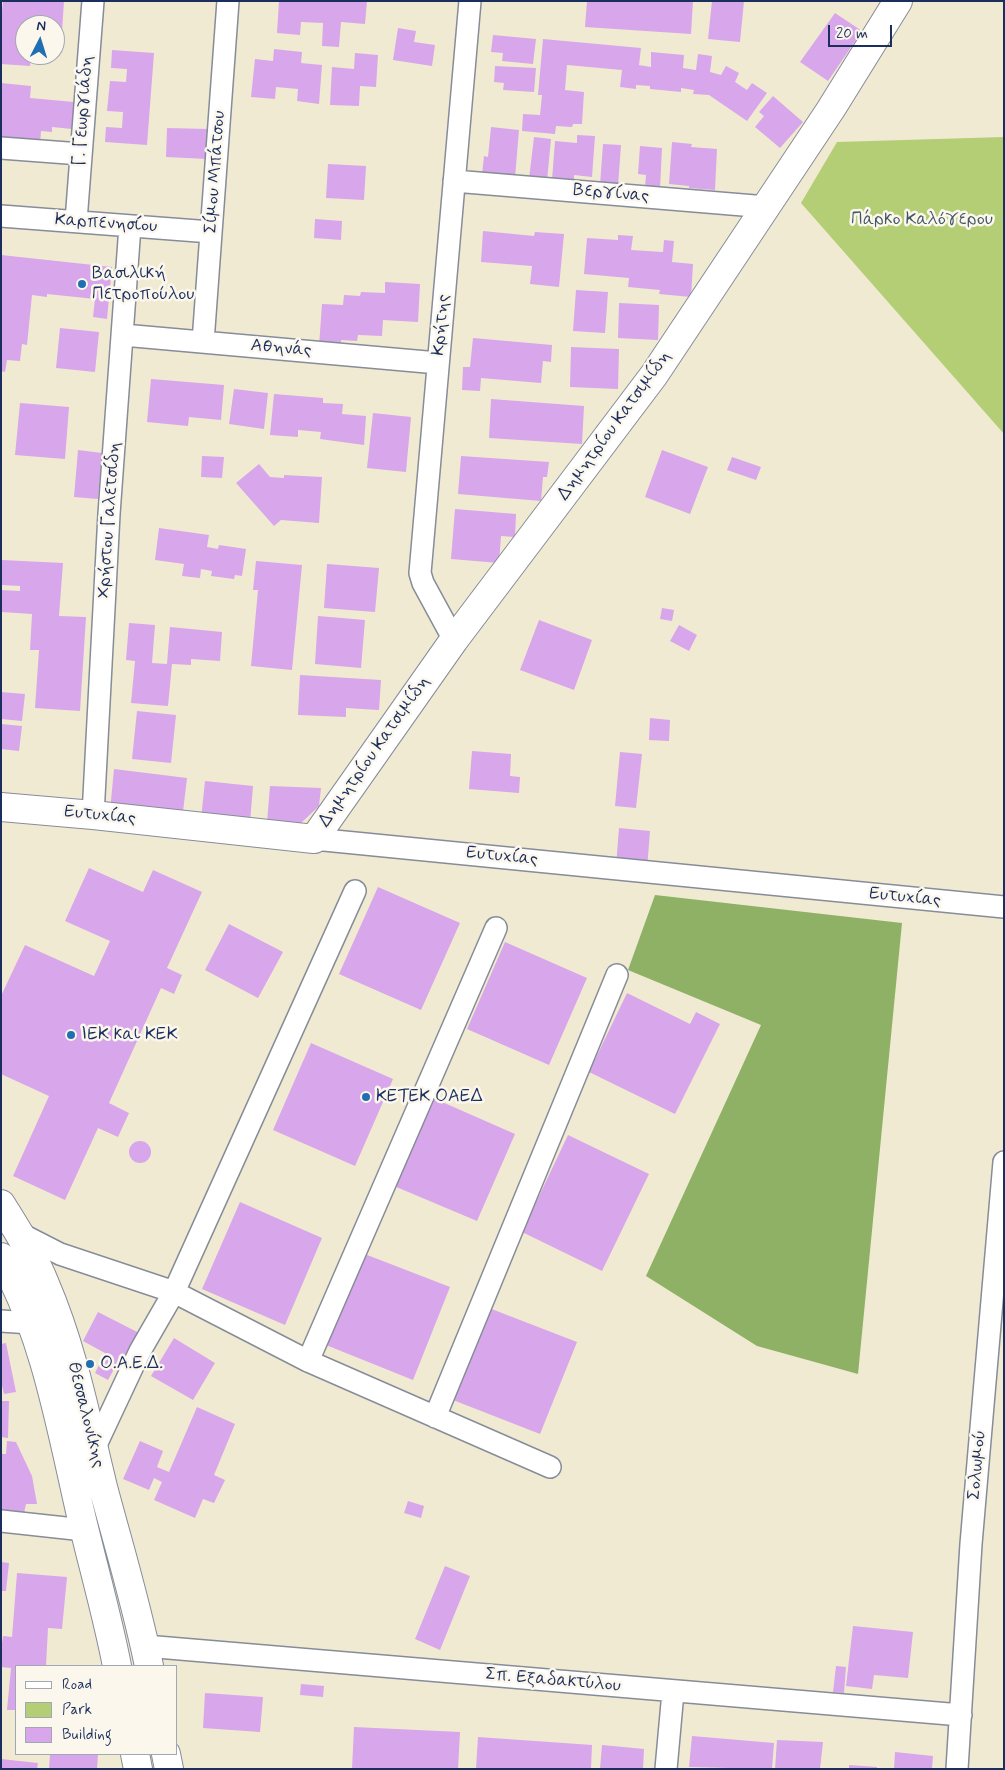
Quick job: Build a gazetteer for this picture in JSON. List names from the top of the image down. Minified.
{"streets":{"street":["Γ. Γεωργιάδη","Σίμου Μπάτσου","Βεργίνας","Καρπενησίου","Κρήτης","Αθηνάς","Δημητρίου Κατσιμίδη","Χρήστου Γαλετσίδη","Ευτυχίας","Θεσσαλονίκης","Σολωμού","Σπ. Εξαδακτύλου"]},"crossings":[["Γ. Γεωργιάδη","Καρπενησίου"],["Σίμου Μπάτσου","Καρπενησίου"],["Σίμου Μπάτσου","Αθηνάς"],["Βεργίνας","Κρήτης"],["Βεργίνας","Δημητρίου Κατσιμίδη"],["Καρπενησίου","Χρήστου Γαλετσίδη"],["Κρήτης","Αθηνάς"],["Κρήτης","Δημητρίου Κατσιμίδη"],["Αθηνάς","Χρήστου Γαλετσίδη"],["Δημητρίου Κατσιμίδη","Ευτυχίας"],["Χρήστου Γαλετσίδη","Ευτυχίας"],["Θεσσαλονίκης","Σπ. Εξαδακτύλου"],["Σολωμού","Σπ. Εξαδακτύλου"]],"parks":["Πάρκο Καλόγερου"],"places":["Βασιλική Πετροπούλου","ΙΕΚ και ΚΕΚ","ΚΕΤΕΚ ΟΑΕΔ","Ο.Α.Ε.Δ."],"legend":["Road","Park","Building"],"scale_bar":"20 m","north":"top"}
